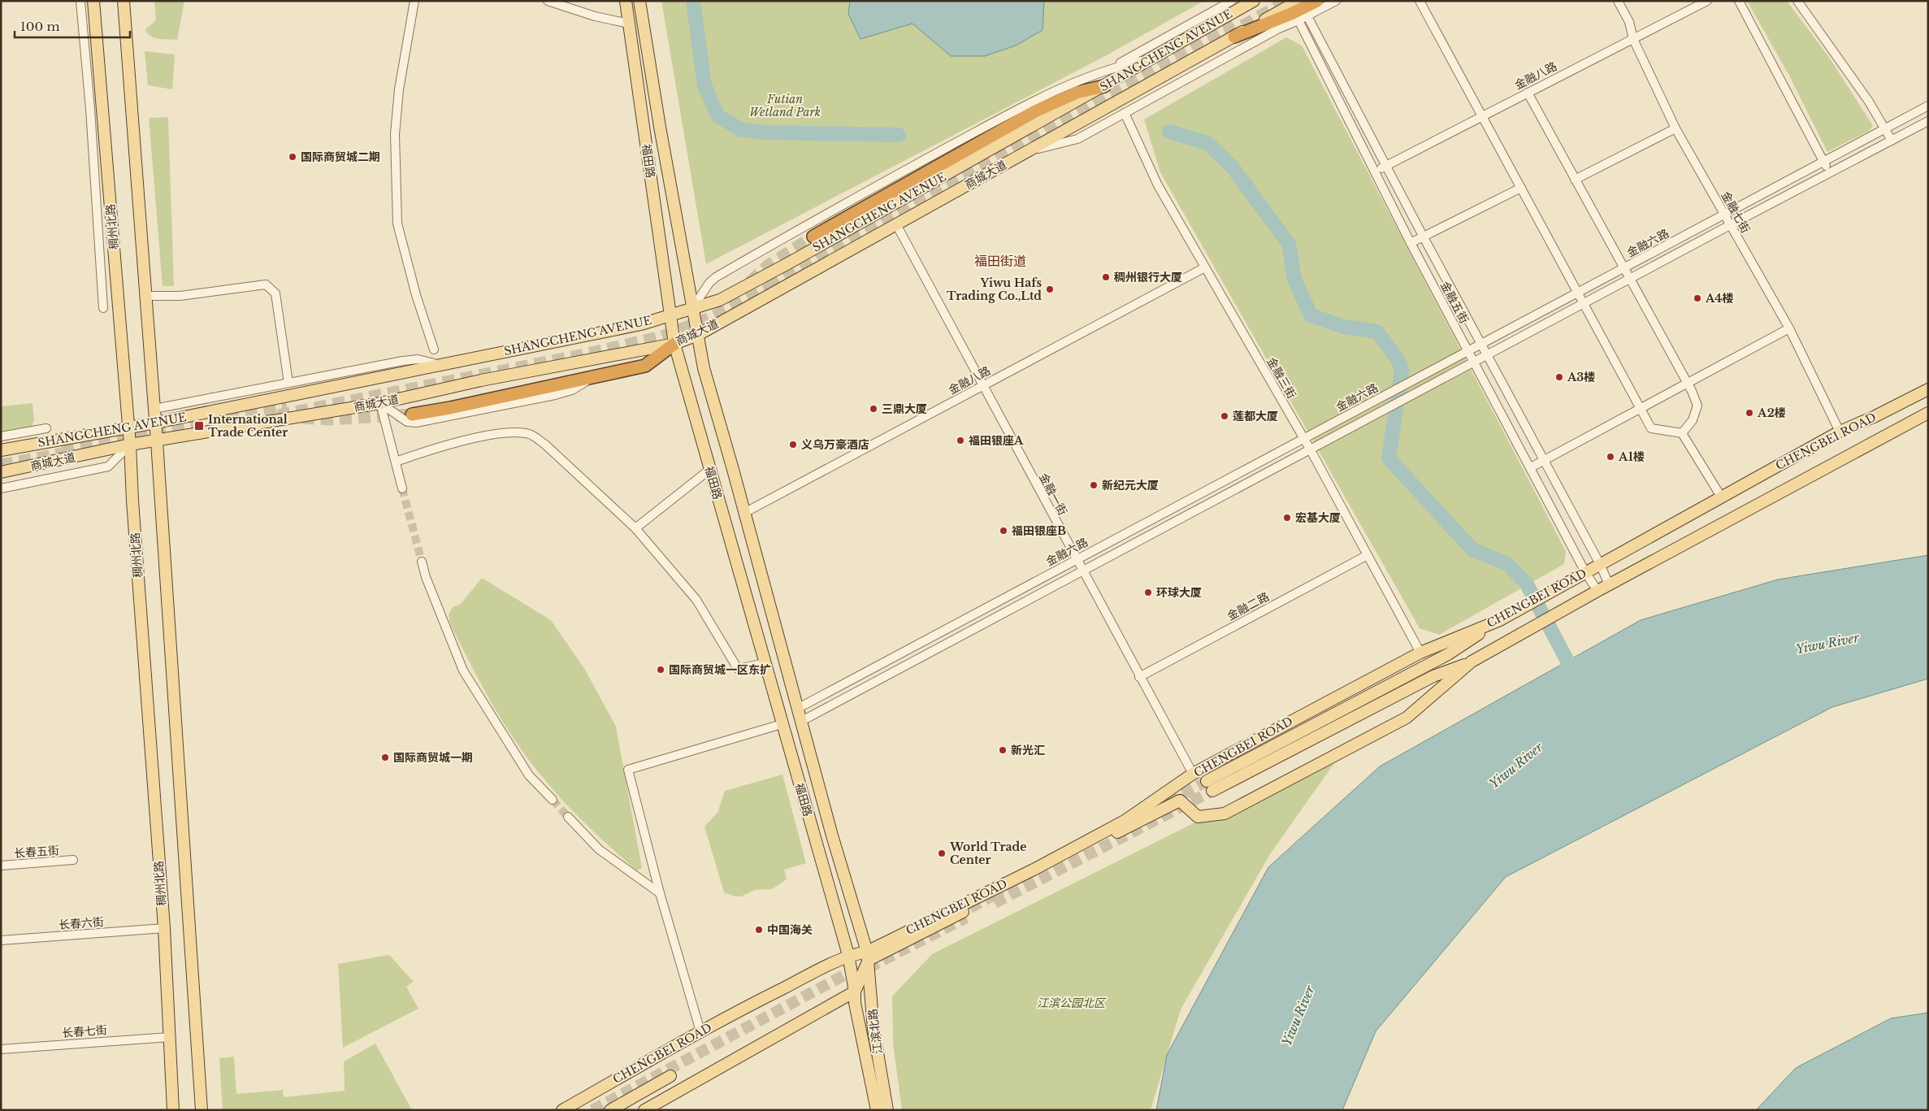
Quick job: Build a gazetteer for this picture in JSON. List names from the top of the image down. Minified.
{"streets":{"main road":["SHANGCHENG AVENUE","福田路","商城大道","稠州北路","CHENGBEI ROAD","江滨北路"],"street":["金融八路","金融七街","金融六路","金融五街","金融三街","金融一街","金融二路","长春五街","长春六街","长春七街"]},"crossings":[["SHANGCHENG AVENUE","福田路"],["SHANGCHENG AVENUE","稠州北路"],["金融八路","福田路"],["金融八路","金融七街"],["金融八路","金融五街"],["金融八路","金融三街"],["金融八路","金融一街"],["福田路","商城大道"],["福田路","金融六路"],["福田路","CHENGBEI ROAD"],["福田路","江滨北路"],["商城大道","稠州北路"],["商城大道","金融一街"],["金融七街","金融六路"],["金融七街","CHENGBEI ROAD"],["稠州北路","长春六街"],["稠州北路","长春七街"],["金融六路","金融五街"],["金融六路","金融三街"],["金融六路","金融一街"],["金融五街","CHENGBEI ROAD"],["金融三街","CHENGBEI ROAD"],["金融三街","金融二路"],["CHENGBEI ROAD","金融一街"],["CHENGBEI ROAD","江滨北路"],["金融一街","金融二路"]],"districts":["福田街道"],"water":["Yiwu River"],"parks":["Futian Wetland Park","江滨公园北区"],"places":{"other":["国际商贸城二期","稠州银行大厦","Yiwu Hafs Trading Co.,Ltd","A4楼","A3楼","三鼎大厦","A2楼","莲都大厦","福田银座A","义乌万豪酒店","A1楼","新纪元大厦","宏基大厦","福田银座B","环球大厦","国际商贸城一区东扩","新光汇","国际商贸城一期","World Trade Center","中国海关"],"transit":["International Trade Center"]},"scale_bar":"100 m"}
